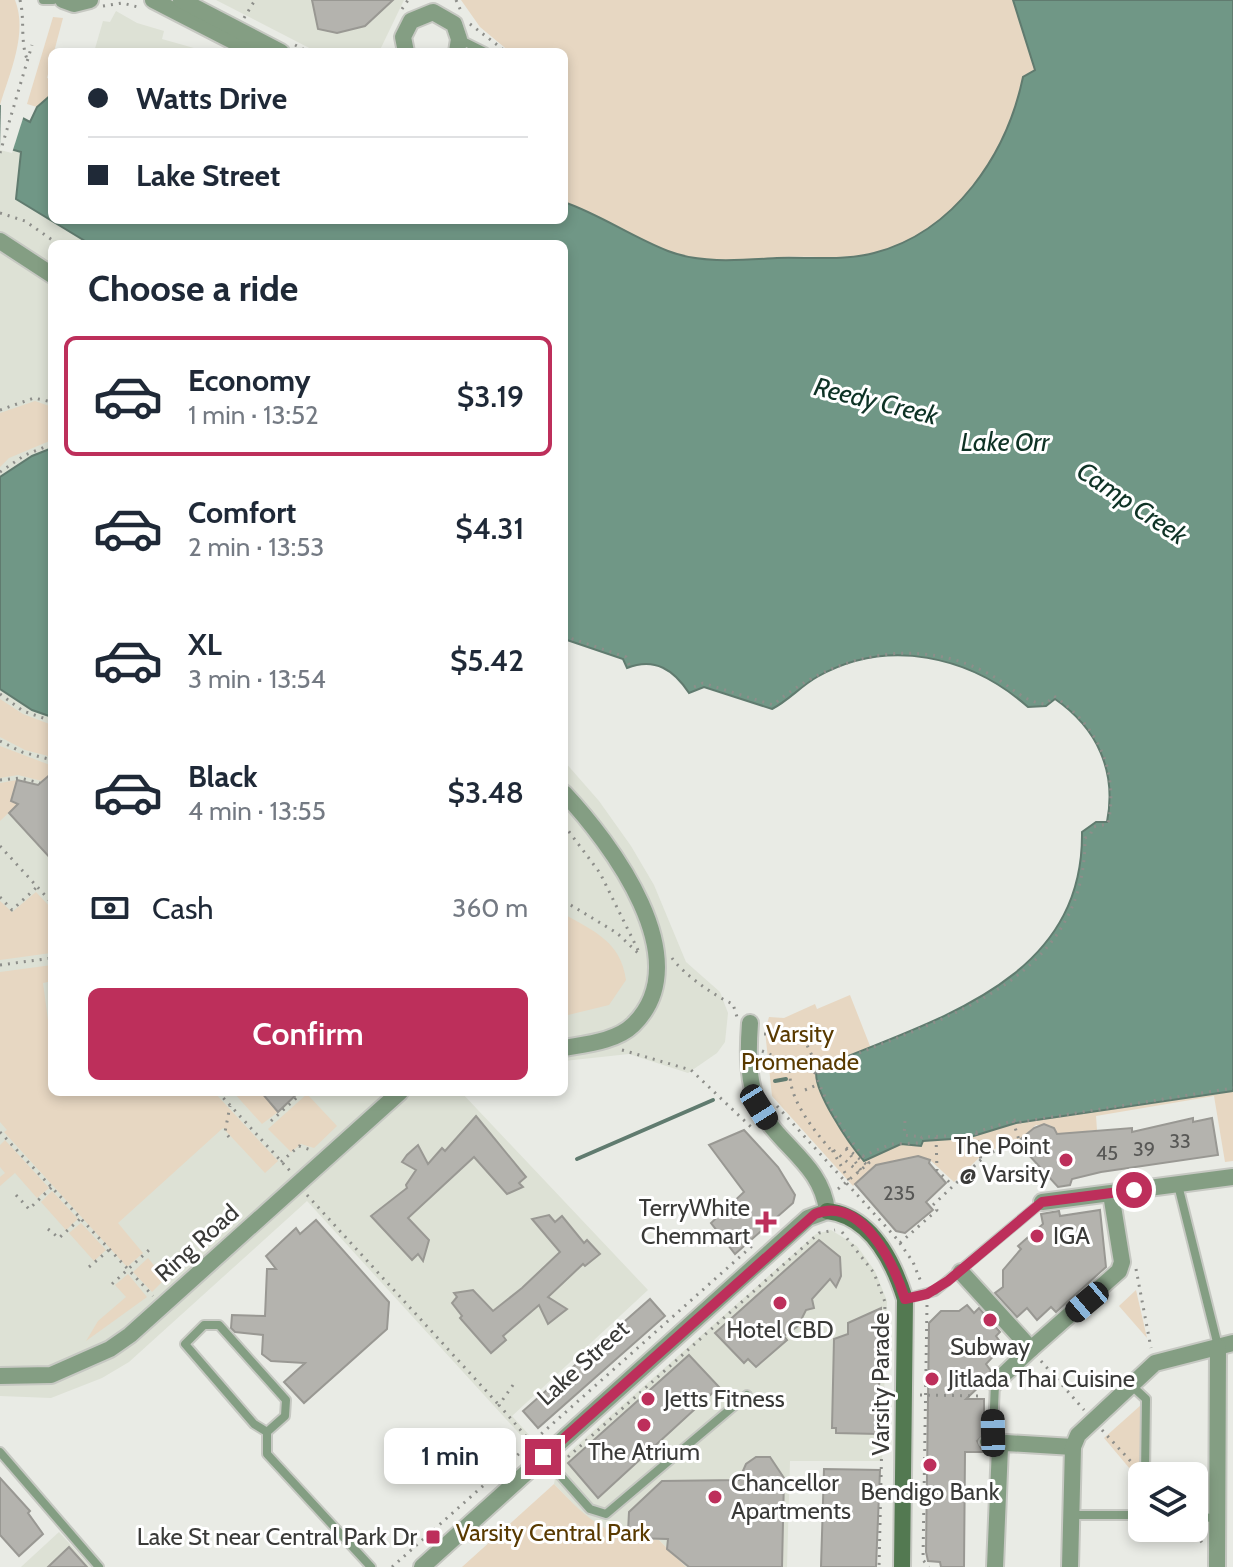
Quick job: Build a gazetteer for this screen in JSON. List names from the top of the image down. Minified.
{"streets":{"street":["Ring Road","Lake Street","Varsity Parade"]},"crossings":[["Lake Street","Varsity Parade"]],"water":["Reedy Creek","Lake Orr","Camp Creek"],"parks":["Varsity Promenade","Varsity Central Park"],"places":{"other":["The Point @ Varsity","IGA","Hotel CBD","Subway","Jitlada Thai Cuisine","Jetts Fitness","The Atrium","Bendigo Bank","Chancellor Apartments"],"health":["TerryWhite Chemmart"],"transit":["Lake St near Central Park Dr"]},"house_numbers":["33","39","45","235"],"page":{"banner":["Watts Drive","Lake Street"],"heading":"Choose a ride","list":[{"name":"Economy","note":"1 min · 13:52","value":"$3.19"},{"name":"Comfort","note":"2 min · 13:53","value":"$4.31"},{"name":"XL","note":"3 min · 13:54","value":"$5.42"},{"name":"Black","note":"4 min · 13:55","value":"$3.48"}],"pay":["Cash","360 m"],"buttons":"Confirm","bubble":"1 min"}}
